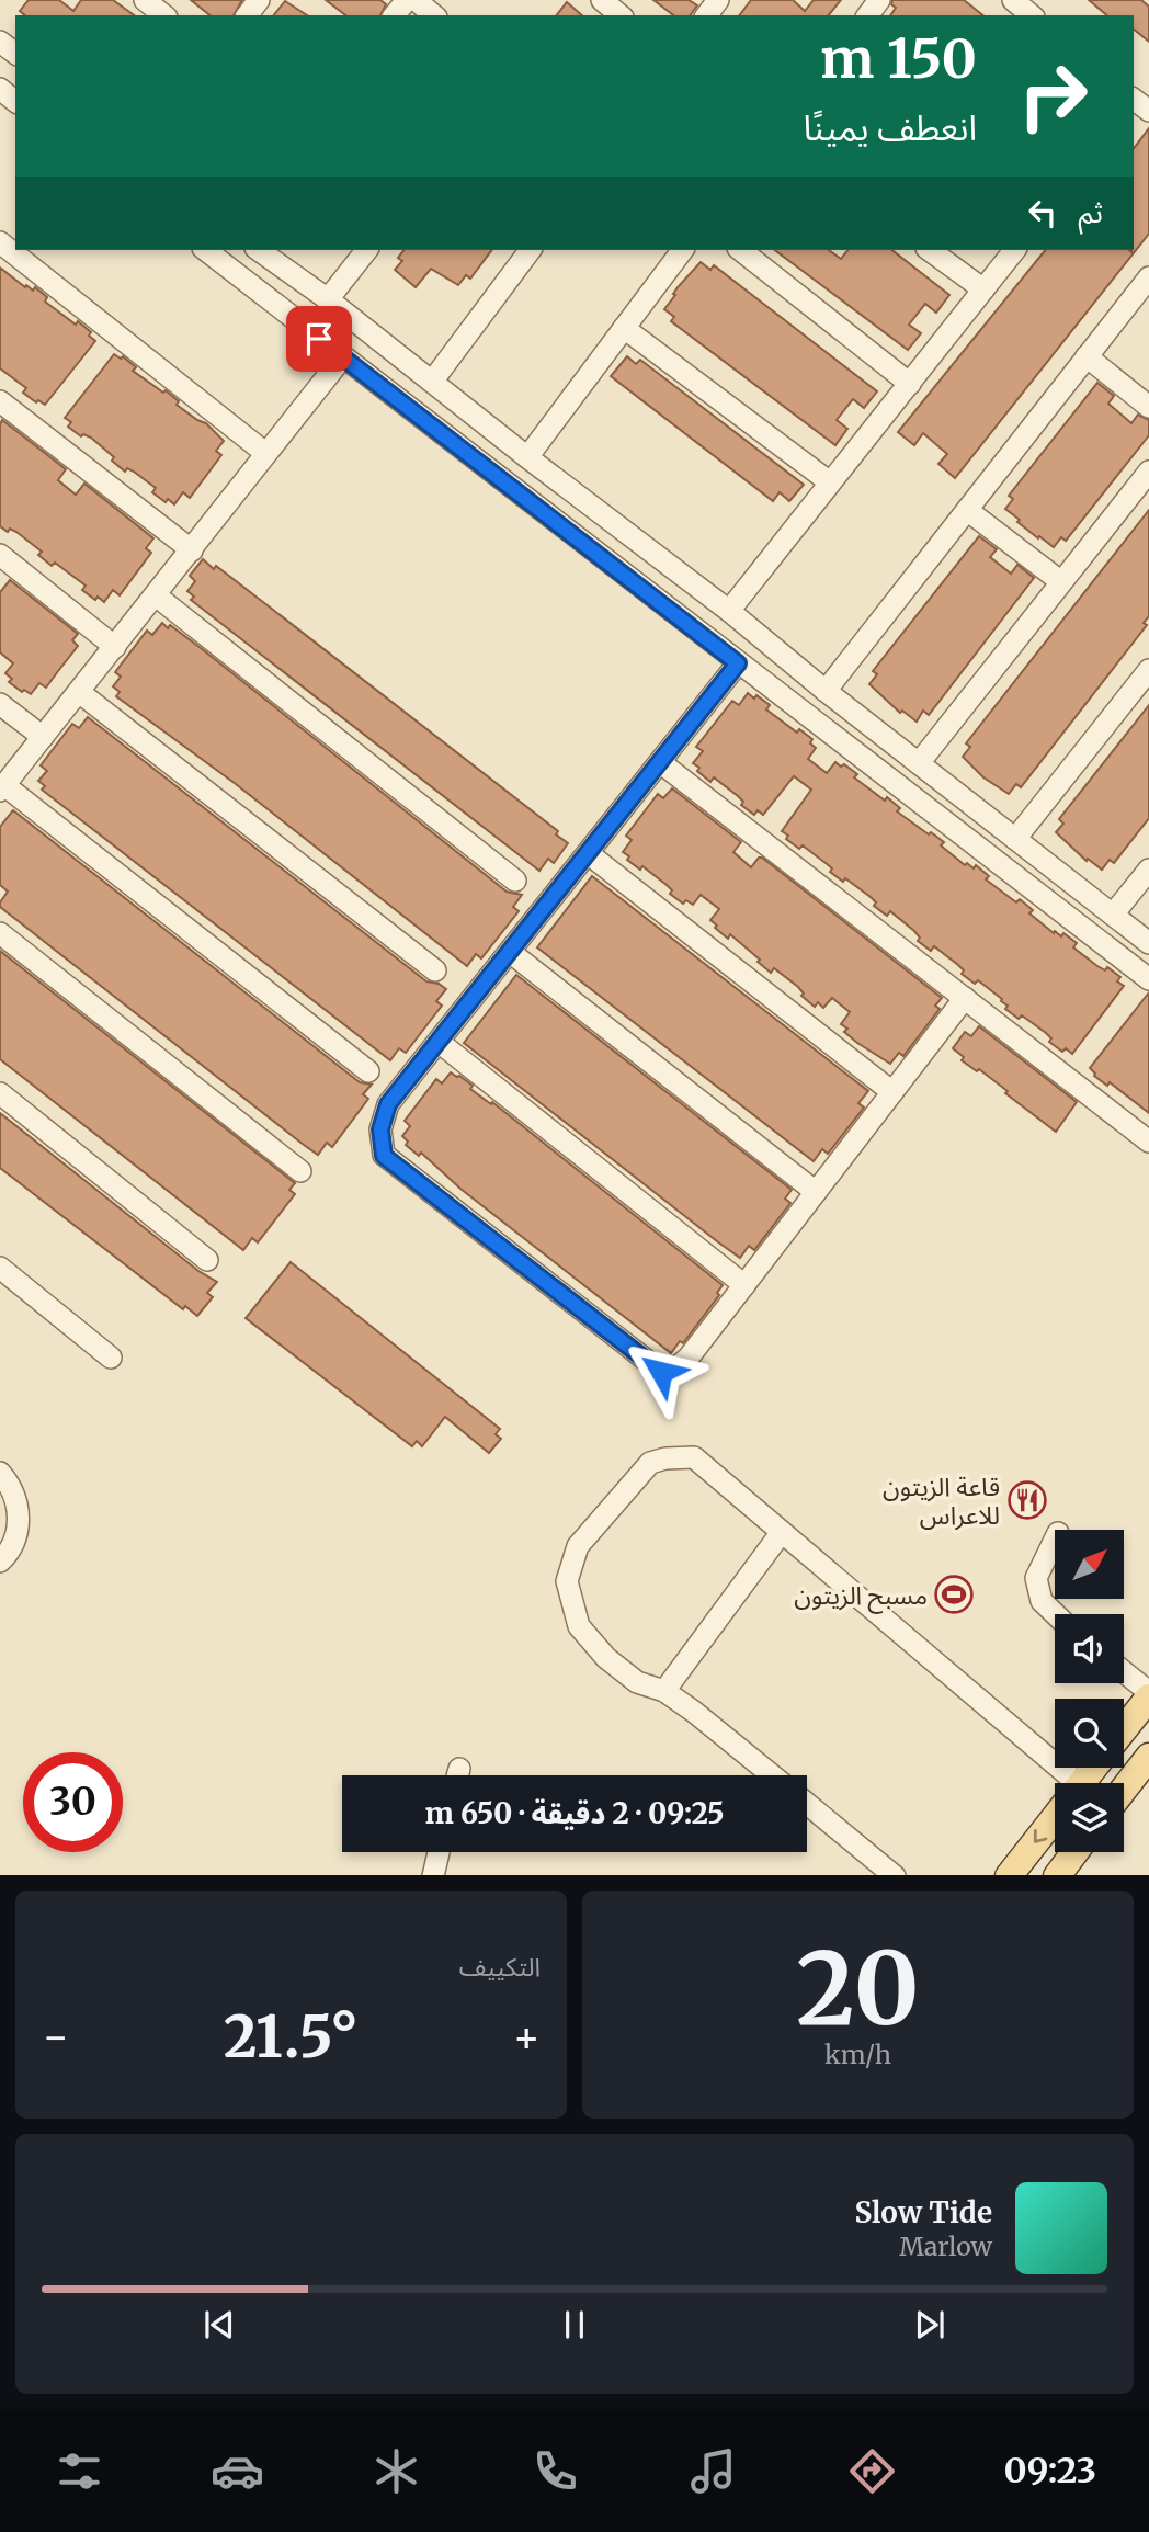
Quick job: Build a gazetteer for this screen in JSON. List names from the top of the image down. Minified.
{"places":{"restaurant":["قاعة الزيتون للاعراس"],"sports":["مسبح الزيتون"]},"north":"top right","page":{"turn":["150 m","انعطف يمينًا"],"then":"ثم","limit":"30","trip":"09:25 · 2 دقيقة · 650 m","tile":[["20","km/h"],"التكييف"],"heat":["−","21.5°","+"],"song":["Slow Tide","Marlow"],"tabs":"09:23"}}
